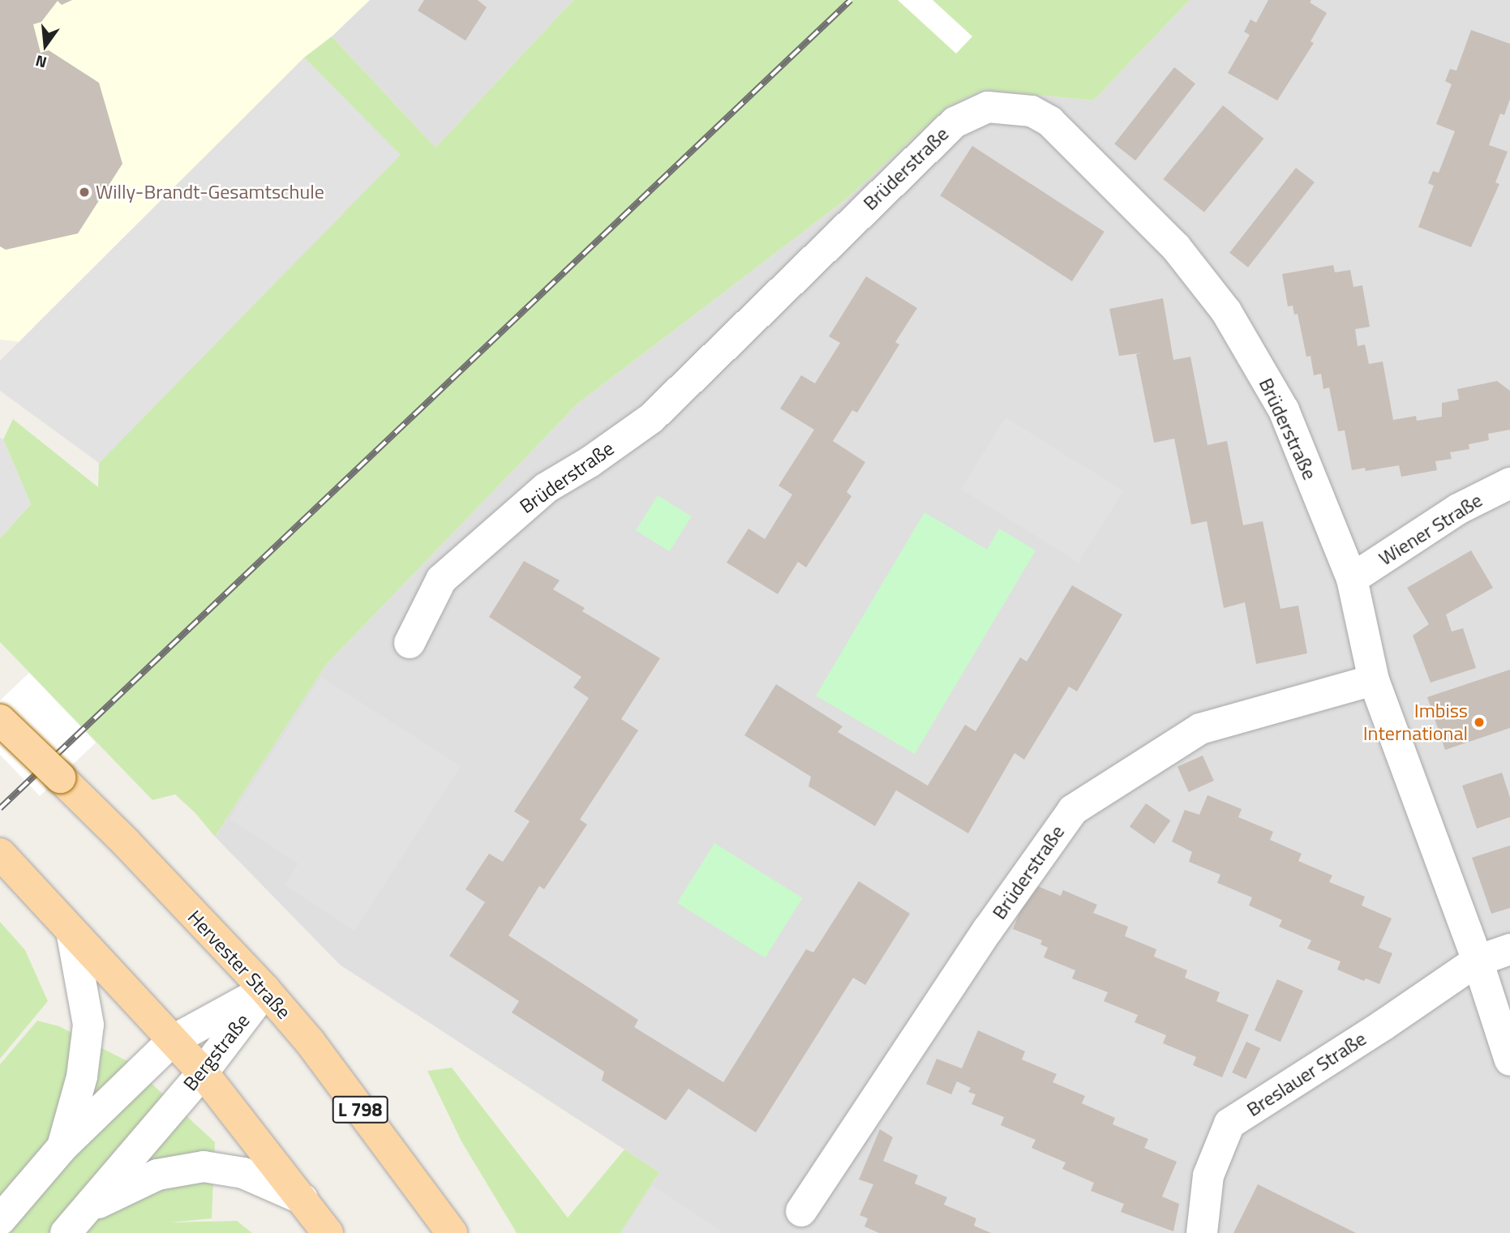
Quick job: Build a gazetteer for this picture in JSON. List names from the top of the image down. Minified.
{"streets":{"main road":["Hervester Straße","L 798"],"street":["Brüderstraße","Wiener Straße","Bergstraße","Breslauer Straße"]},"crossings":[["Brüderstraße","Wiener Straße"],["Brüderstraße","Breslauer Straße"],["Hervester Straße","Bergstraße"]],"places":["Willy-Brandt-Gesamtschule","Imbiss International"],"north":"bottom"}
